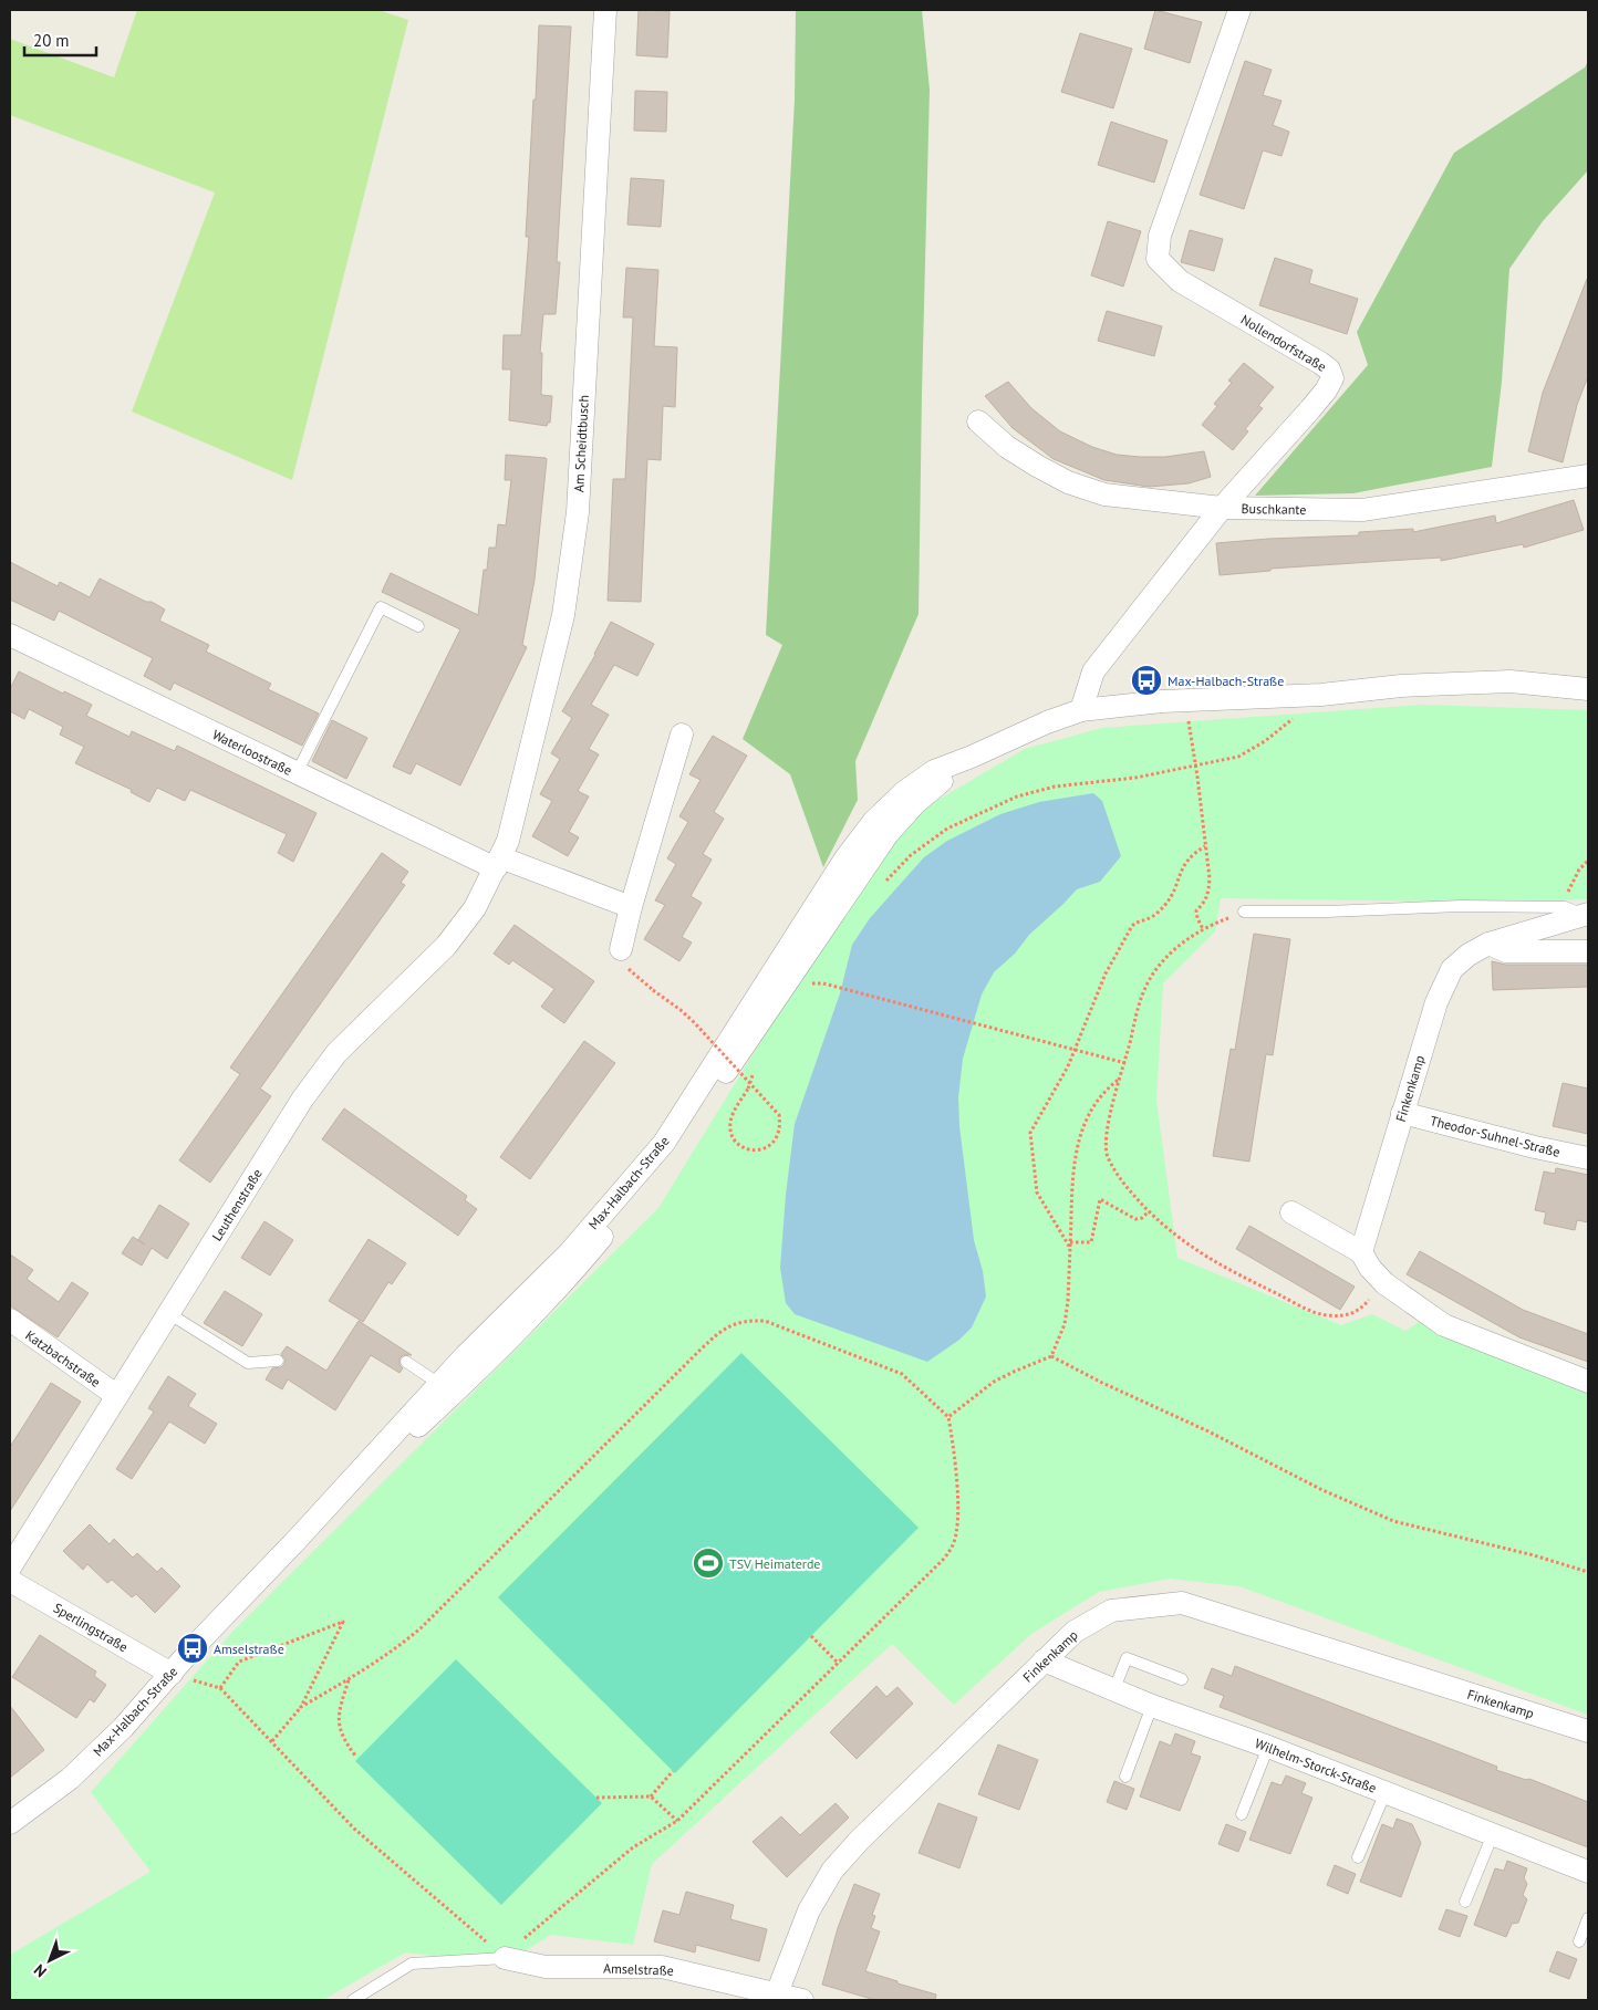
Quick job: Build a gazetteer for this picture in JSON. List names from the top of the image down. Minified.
{"streets":{"street":["Nollendorfstraße","Am Scheidtbusch","Buschkante","Waterloostraße","Finkenkamp","Theodor-Suhnel-Straße","Max-Halbach-Straße","Leuthenstraße","Katzbachstraße","Sperlingstraße","Wilhelm-Storck-Straße","Amselstraße"]},"crossings":[["Nollendorfstraße","Buschkante"],["Nollendorfstraße","Max-Halbach-Straße"],["Am Scheidtbusch","Waterloostraße"],["Am Scheidtbusch","Leuthenstraße"],["Waterloostraße","Leuthenstraße"],["Finkenkamp","Theodor-Suhnel-Straße"],["Finkenkamp","Wilhelm-Storck-Straße"],["Finkenkamp","Amselstraße"],["Max-Halbach-Straße","Sperlingstraße"],["Leuthenstraße","Katzbachstraße"]],"places":{"bus stop":["Max-Halbach-Straße","Amselstraße"],"sports":["TSV Heimaterde"]},"scale_bar":"20 m","north":"bottom left"}
